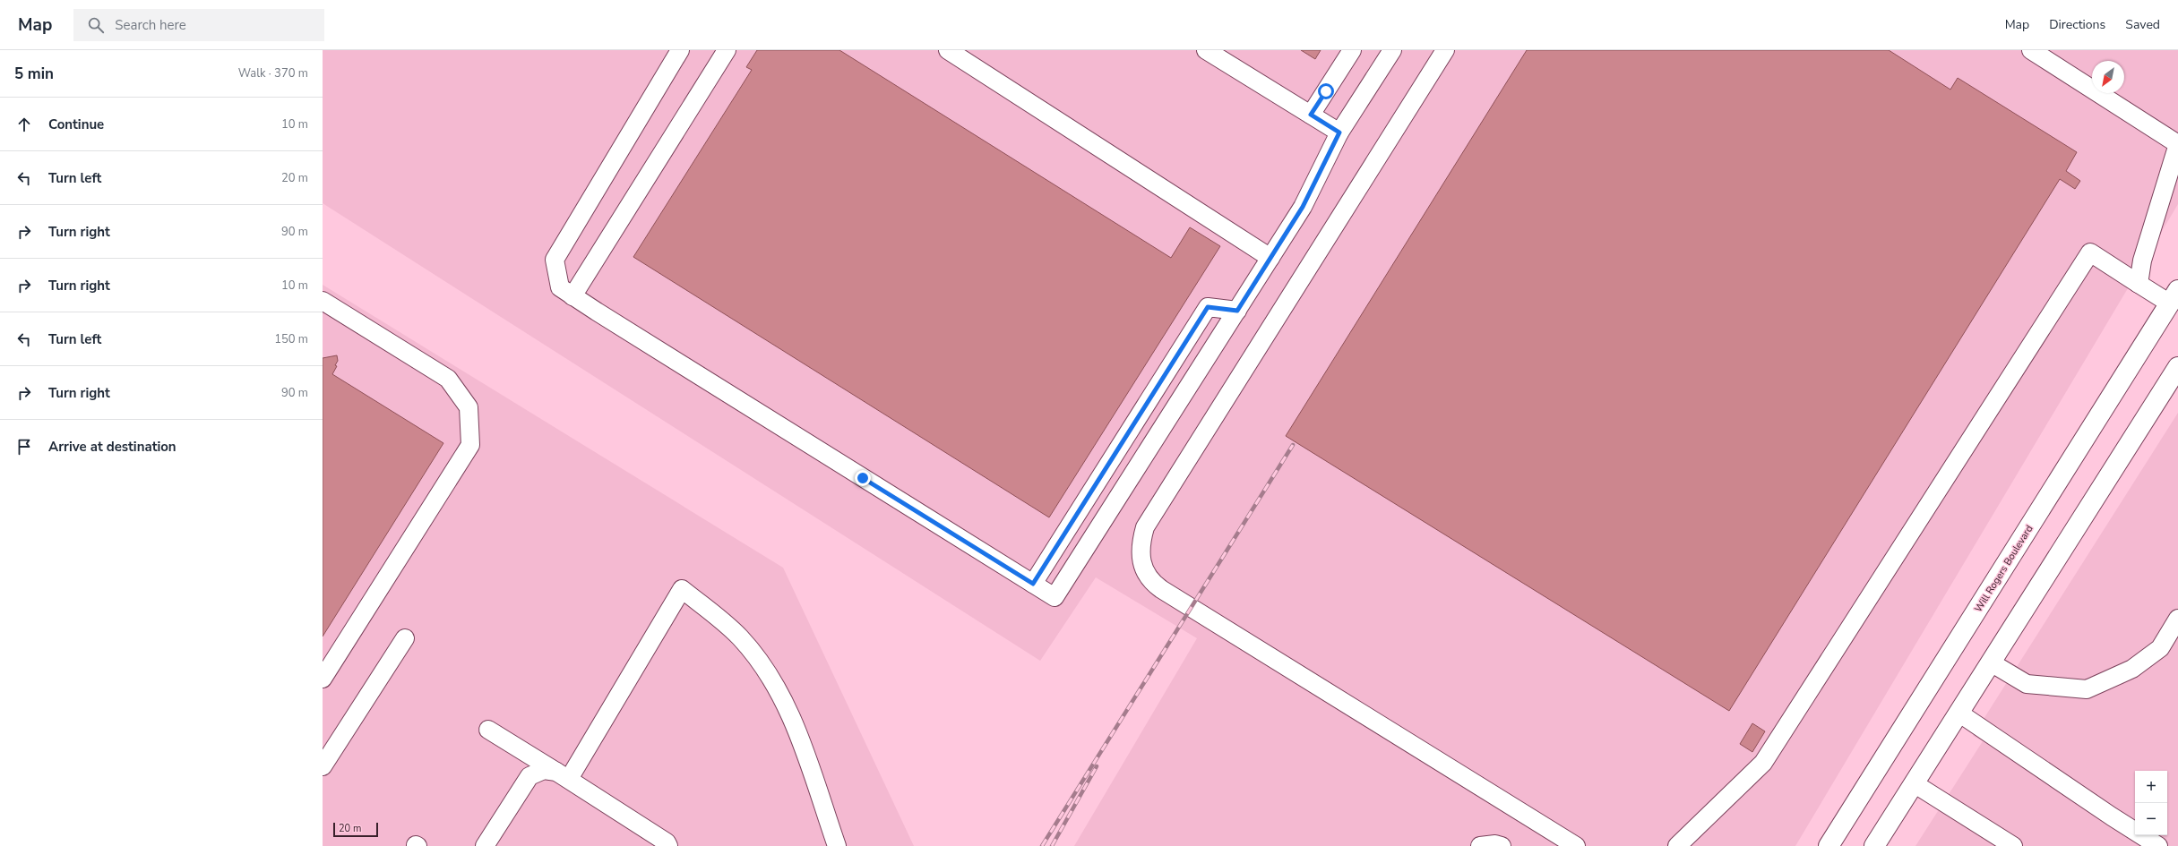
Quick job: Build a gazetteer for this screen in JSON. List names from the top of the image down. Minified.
{"streets":{"main road":["Will Rogers Boulevard"]},"scale_bar":"20 m","north":"bottom left","page":{"header":"Map","search":"Search here","nav":["Map","Directions","Saved"],"heading":["5 min","Walk · 370 m"],"list":[["Continue","10 m"],["Turn left","20 m"],["Turn right","90 m"],["Turn right","10 m"],["Turn left","150 m"],["Turn right","90 m"],"Arrive at destination"],"map_buttons":["+","−"],"scale":"20 m"}}
